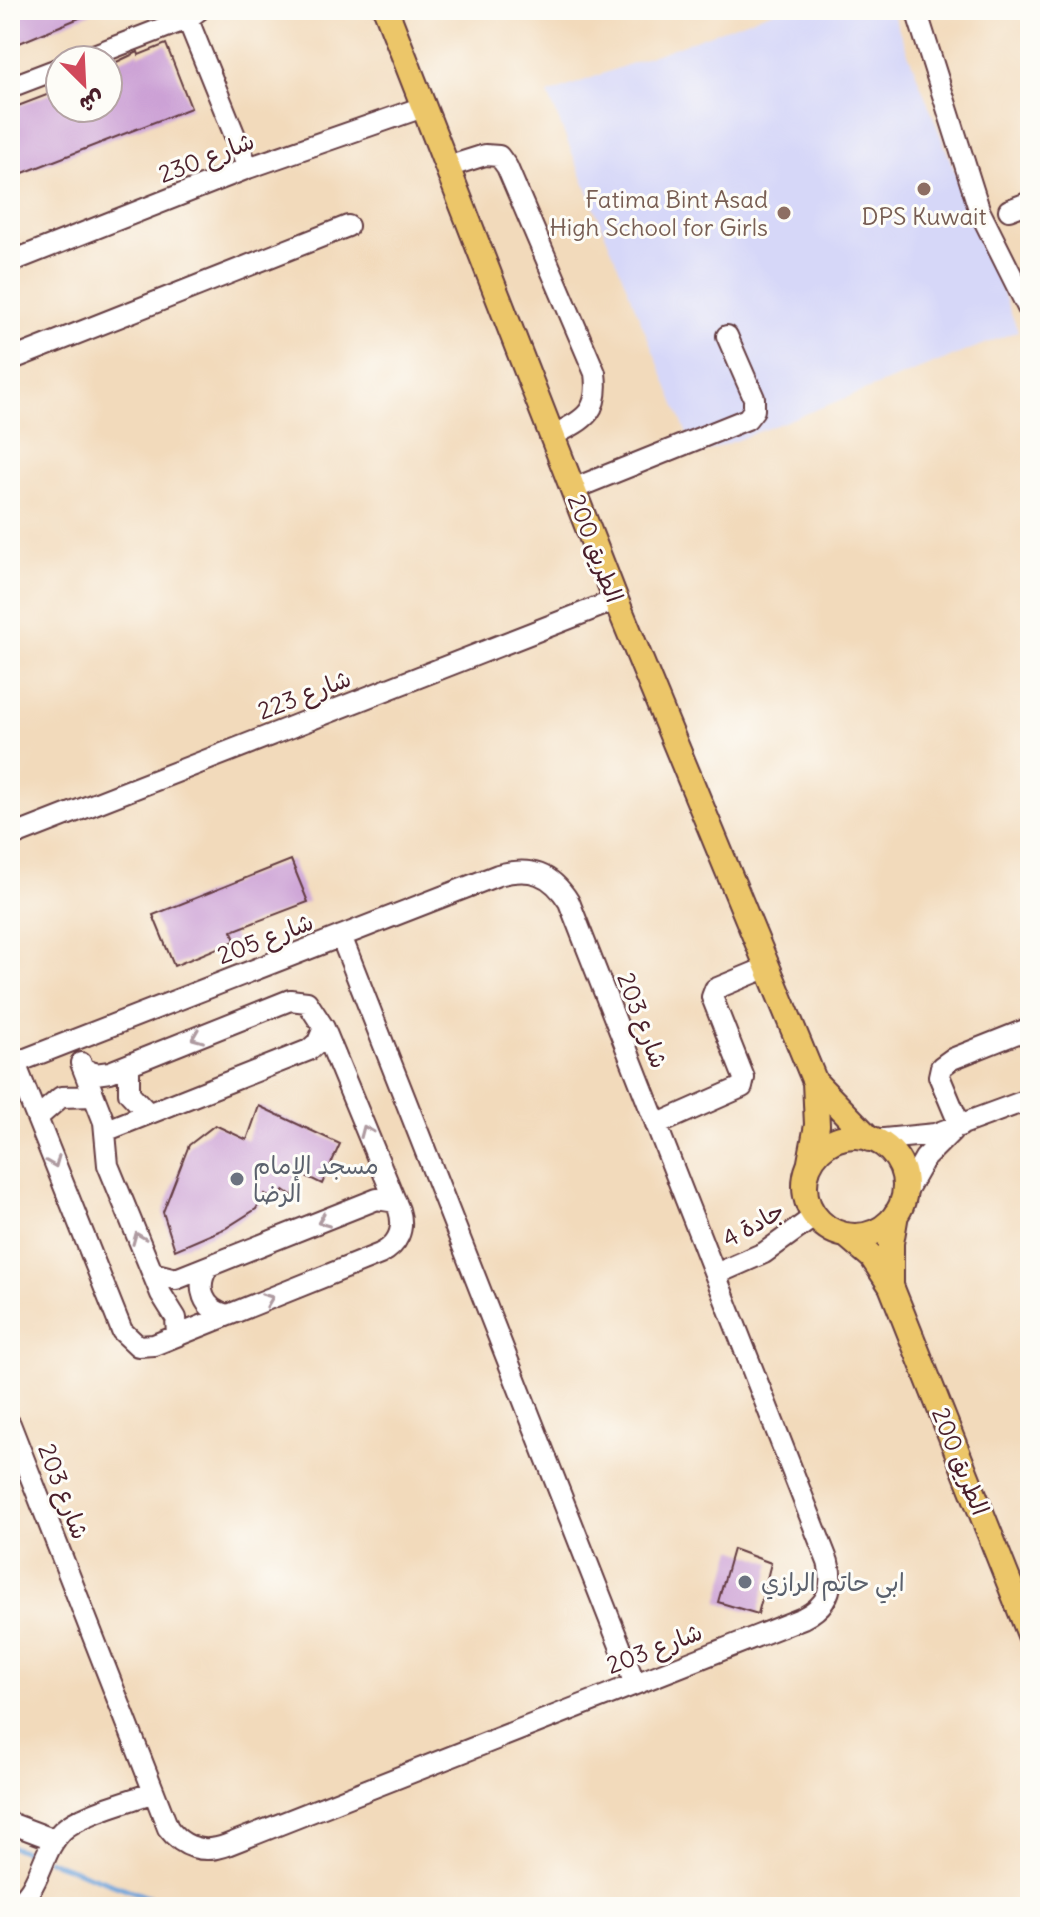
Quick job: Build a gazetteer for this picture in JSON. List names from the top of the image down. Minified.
{"streets":{"main road":["الطريق 200"],"street":["شارع 230","شارع 223","شارع 205","شارع 203","جادة 4"]},"crossings":[["شارع 230","الطريق 200"],["الطريق 200","شارع 223"],["الطريق 200","جادة 4"],["شارع 205","شارع 203"],["شارع 203","جادة 4"]],"places":["DPS Kuwait","Fatima Bint Asad High School for Girls","مسجد الإمام الرضا","ابي حاتم الرازي"],"north":"bottom right"}
